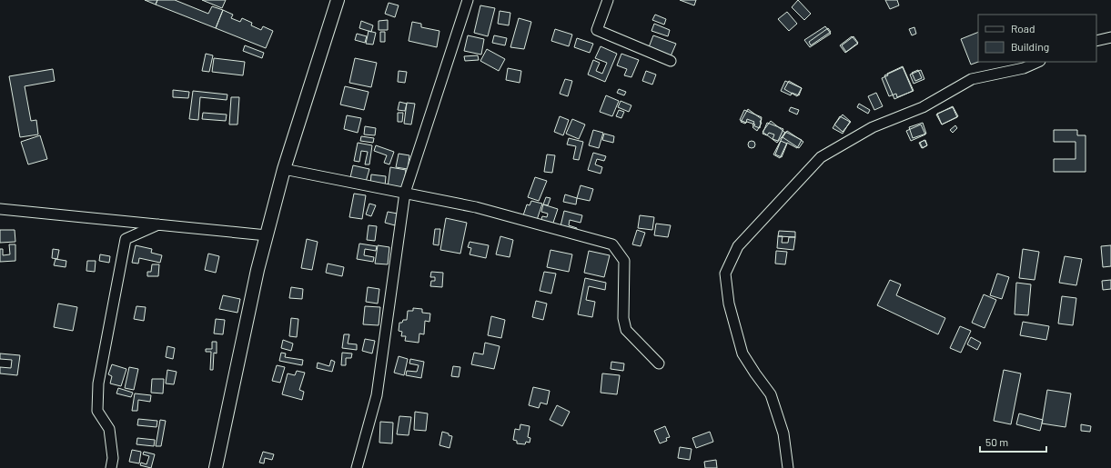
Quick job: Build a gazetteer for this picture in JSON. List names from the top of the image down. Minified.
{"legend":["Road","Building"],"scale_bar":"50 m"}
